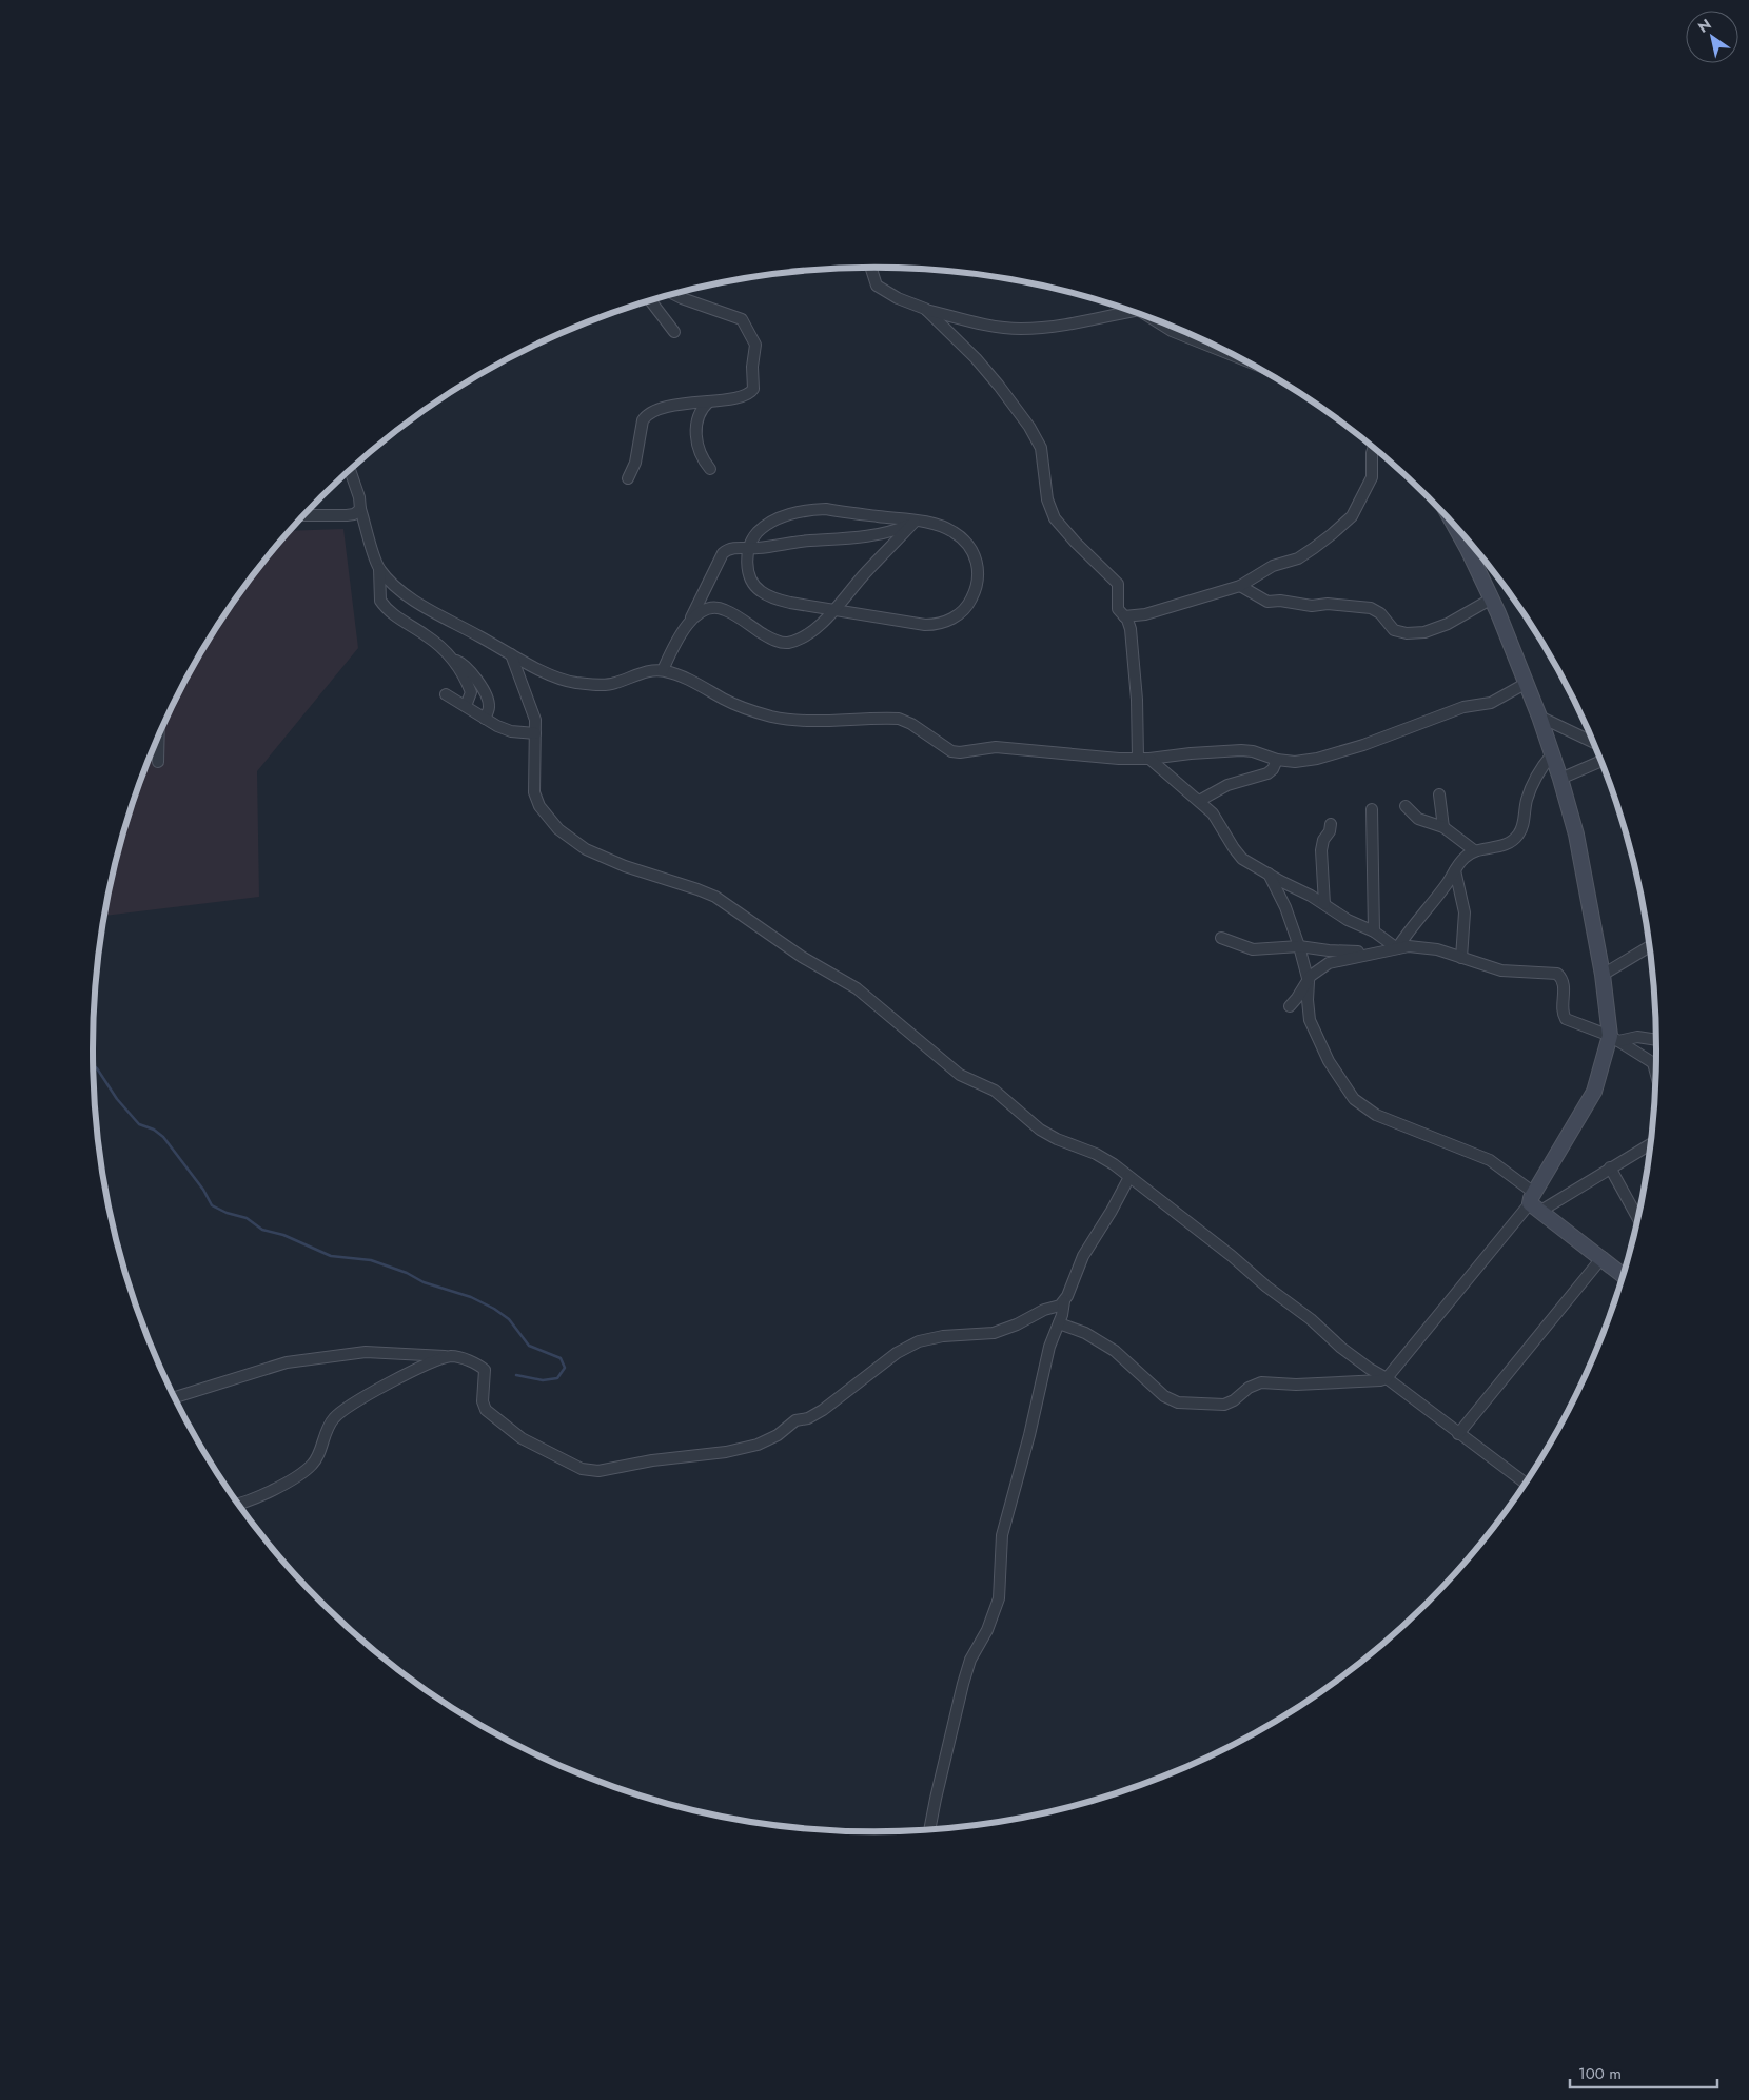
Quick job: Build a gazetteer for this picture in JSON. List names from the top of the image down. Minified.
{"scale_bar":"100 m","north":"top left"}
